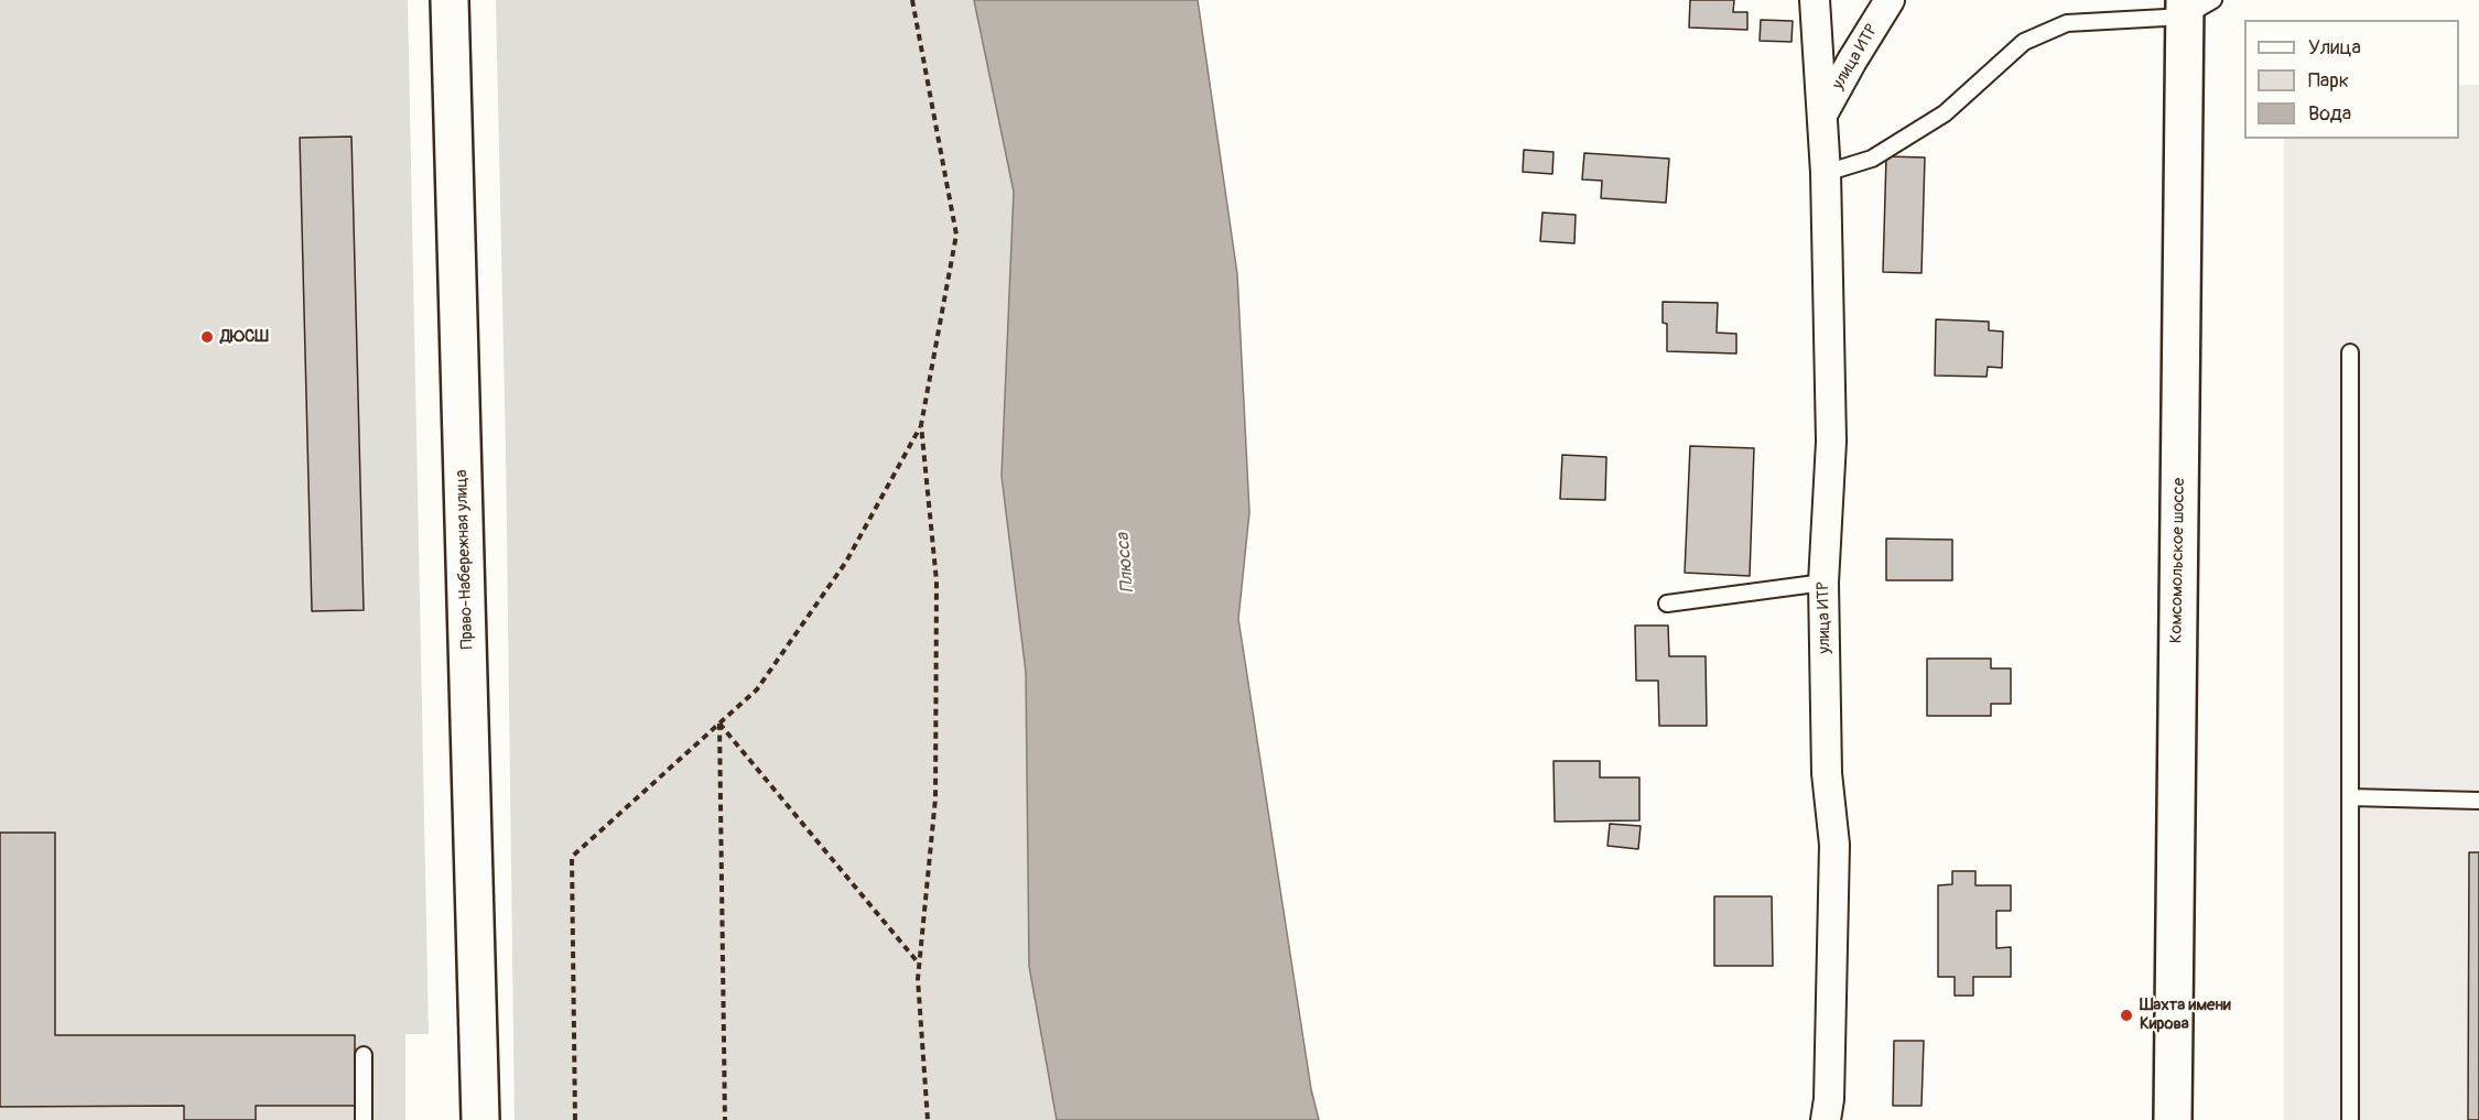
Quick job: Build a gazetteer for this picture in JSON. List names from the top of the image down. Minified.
{"streets":{"street":["улица ИТР","Право-Набережная улица","Комсомольское шоссе"]},"water":["Плюсса"],"places":["ДЮСШ","Шахта имени Кирова"],"legend":["Улица","Парк","Вода"]}
